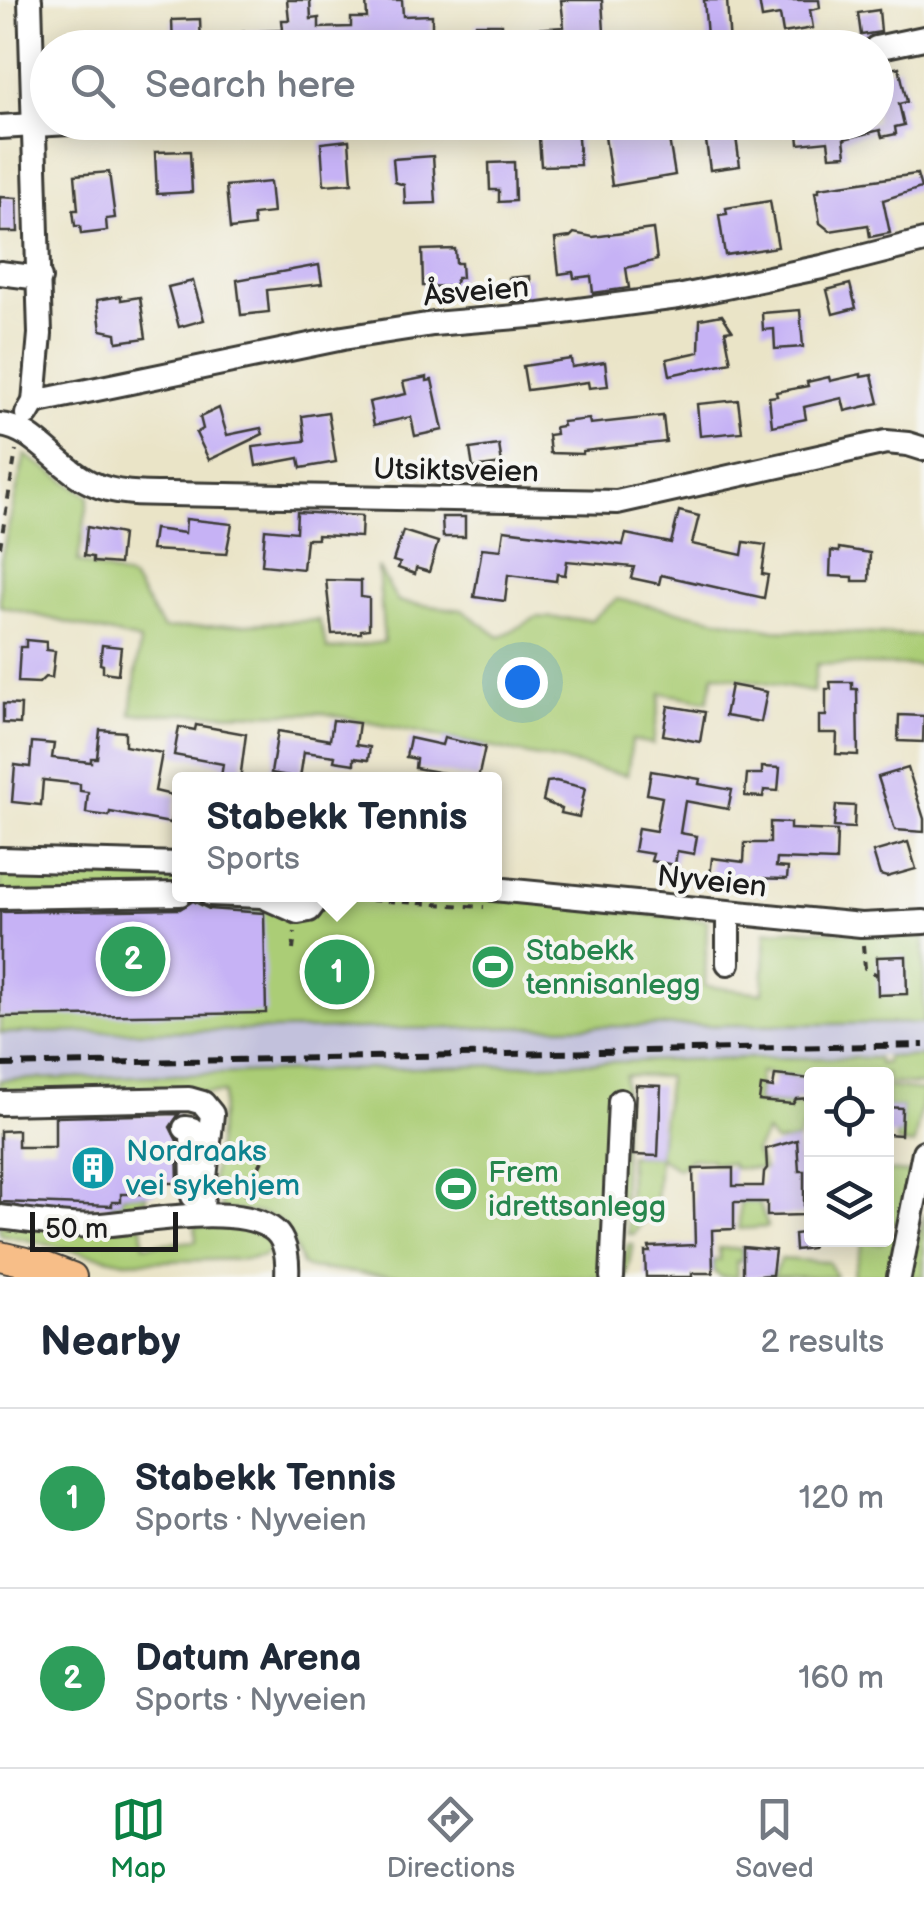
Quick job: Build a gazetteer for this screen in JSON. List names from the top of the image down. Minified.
{"streets":{"street":["Åsveien","Utsiktsveien","Nyveien"]},"places":{"sports":["Stabekk tennisanlegg","Frem idrettsanlegg"],"building":["Nordraaks vei sykehjem"]},"scale_bar":"50 m","page":{"search":"Search here","popup":["Stabekk Tennis","Sports"],"pins":["2","1"],"scale":"50 m","heading":["Nearby","2 results"],"list":[{"mark":"1","name":"Stabekk Tennis","note":"Sports · Nyveien","value":"120 m"},{"mark":"2","name":"Datum Arena","note":"Sports · Nyveien","value":"160 m"}],"nav":["Map","Directions","Saved"]}}
